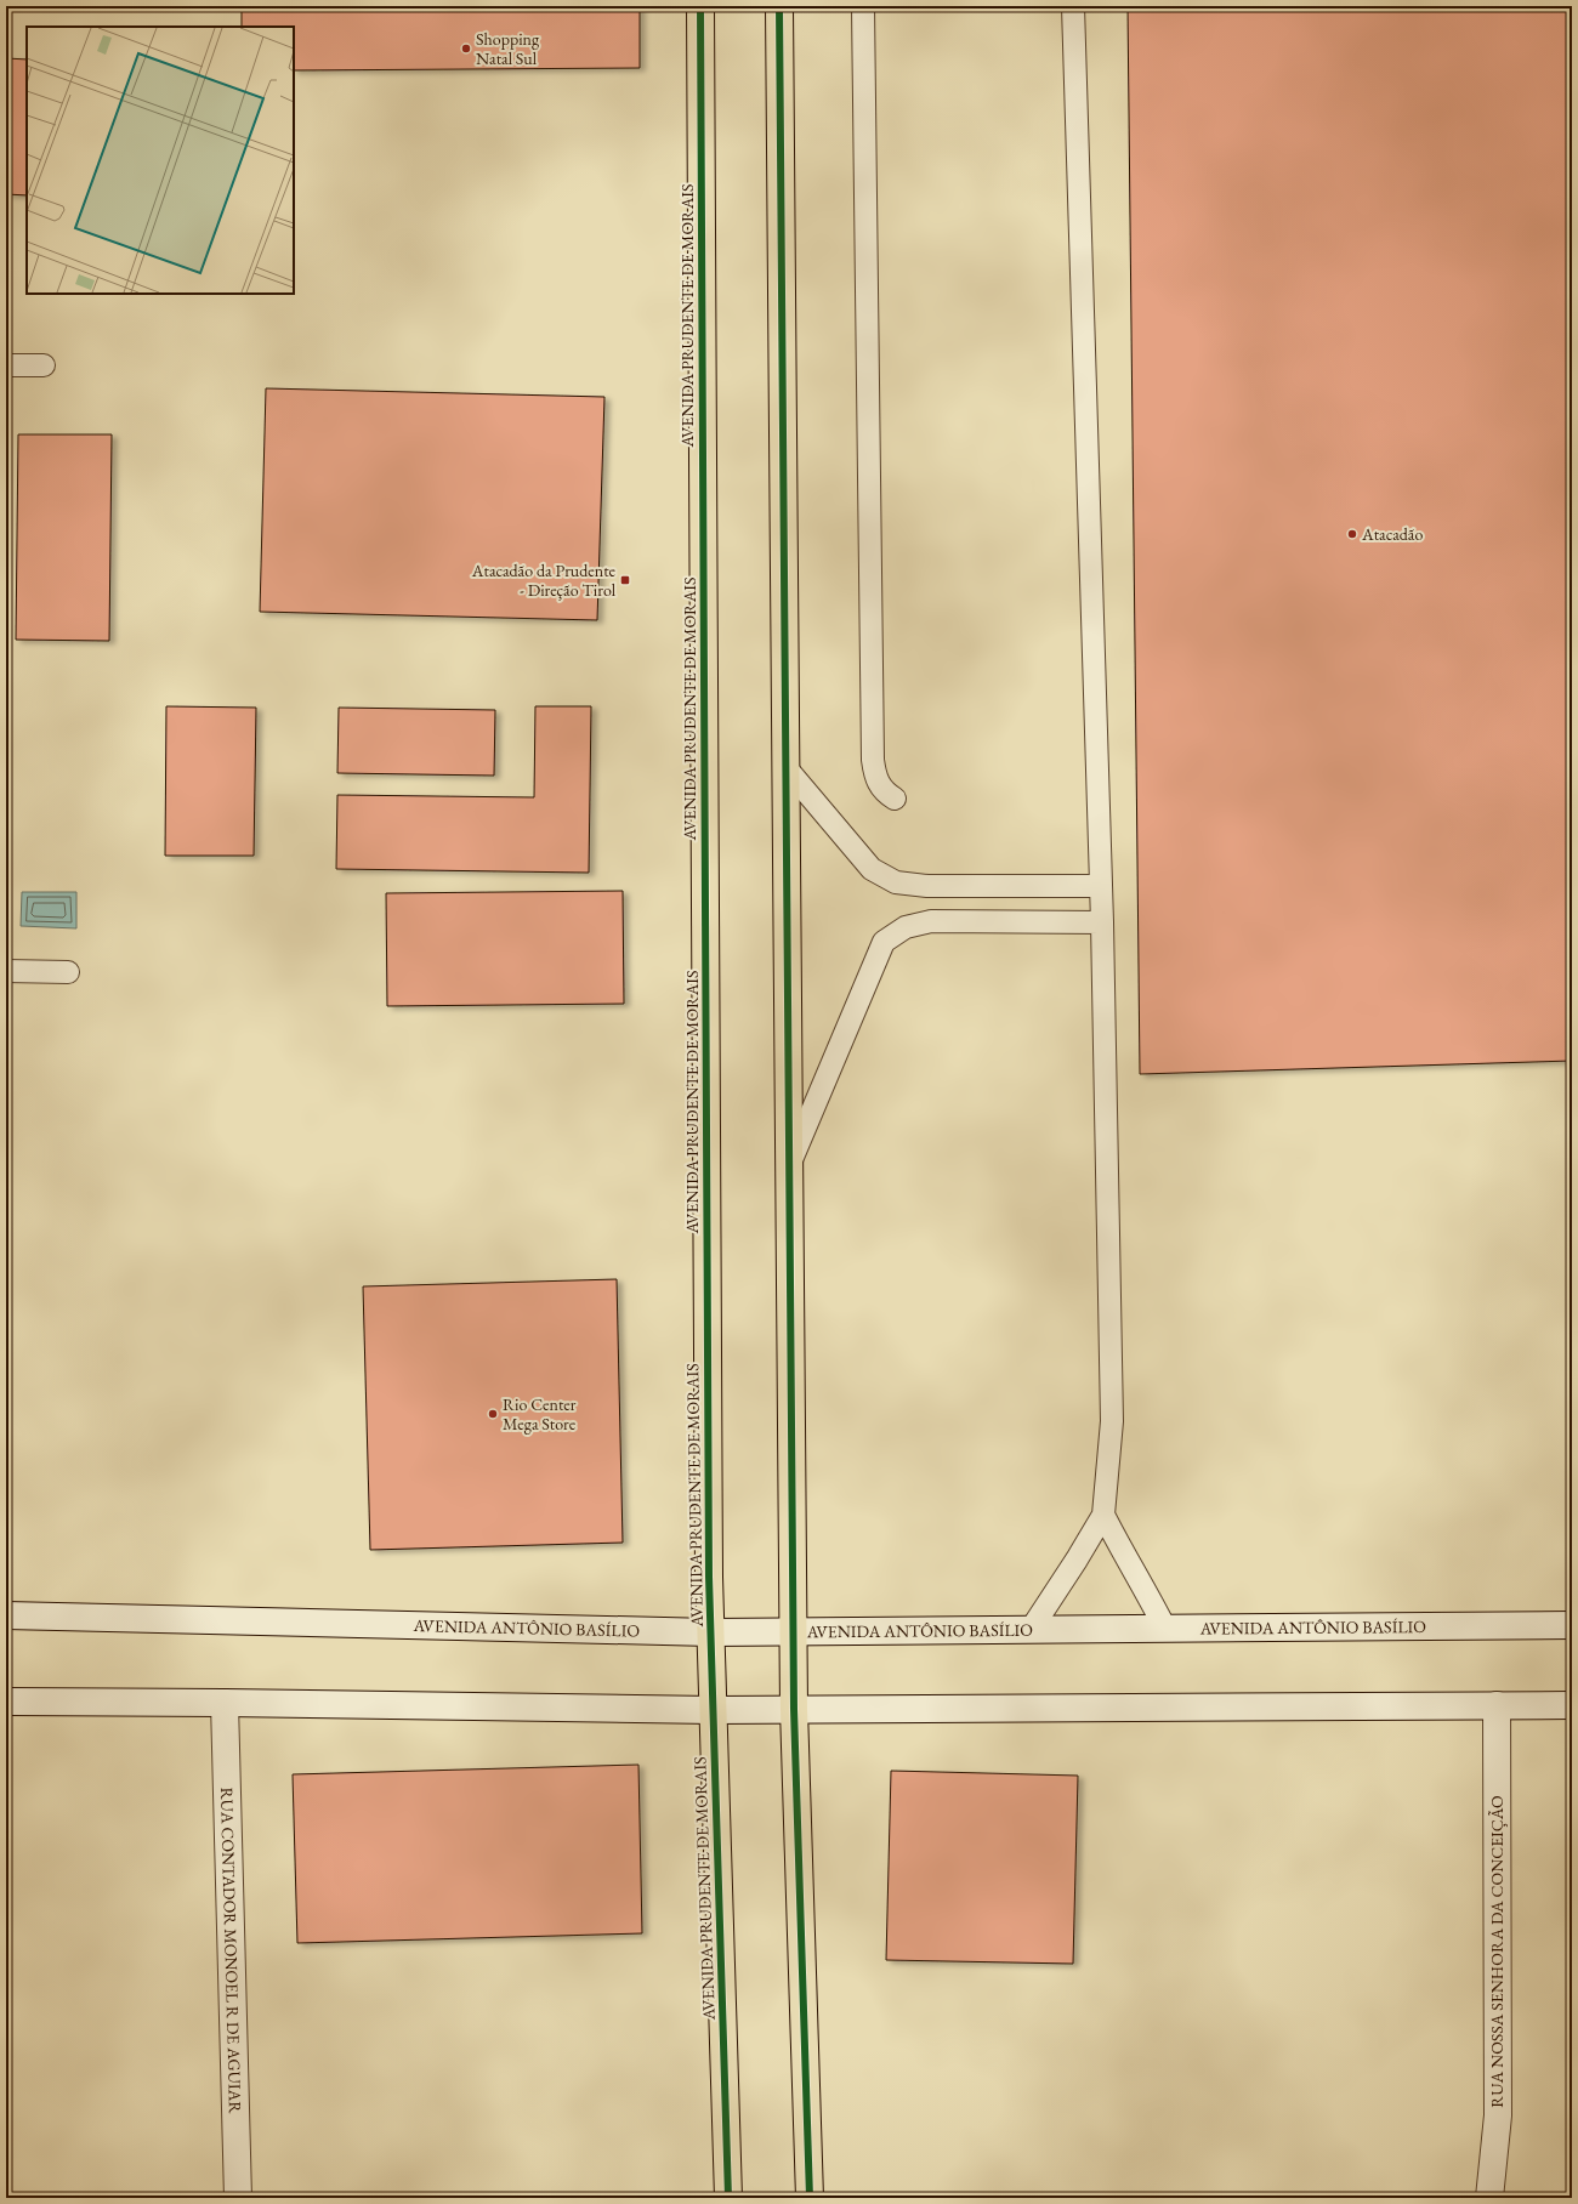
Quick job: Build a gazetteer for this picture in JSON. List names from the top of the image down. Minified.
{"streets":{"main road":["AVENIDA PRUDENTE DE MORAIS","AVENIDA ANTÔNIO BASÍLIO","RUA CONTADOR MONOEL R DE AGUIAR","RUA NOSSA SENHORA DA CONCEIÇÃO"]},"crossings":[["AVENIDA PRUDENTE DE MORAIS","AVENIDA ANTÔNIO BASÍLIO"]],"places":{"other":["Shopping Natal Sul","Atacadão","Rio Center Mega Store"],"transit":["Atacadão da Prudente - Direção Tirol"]}}
